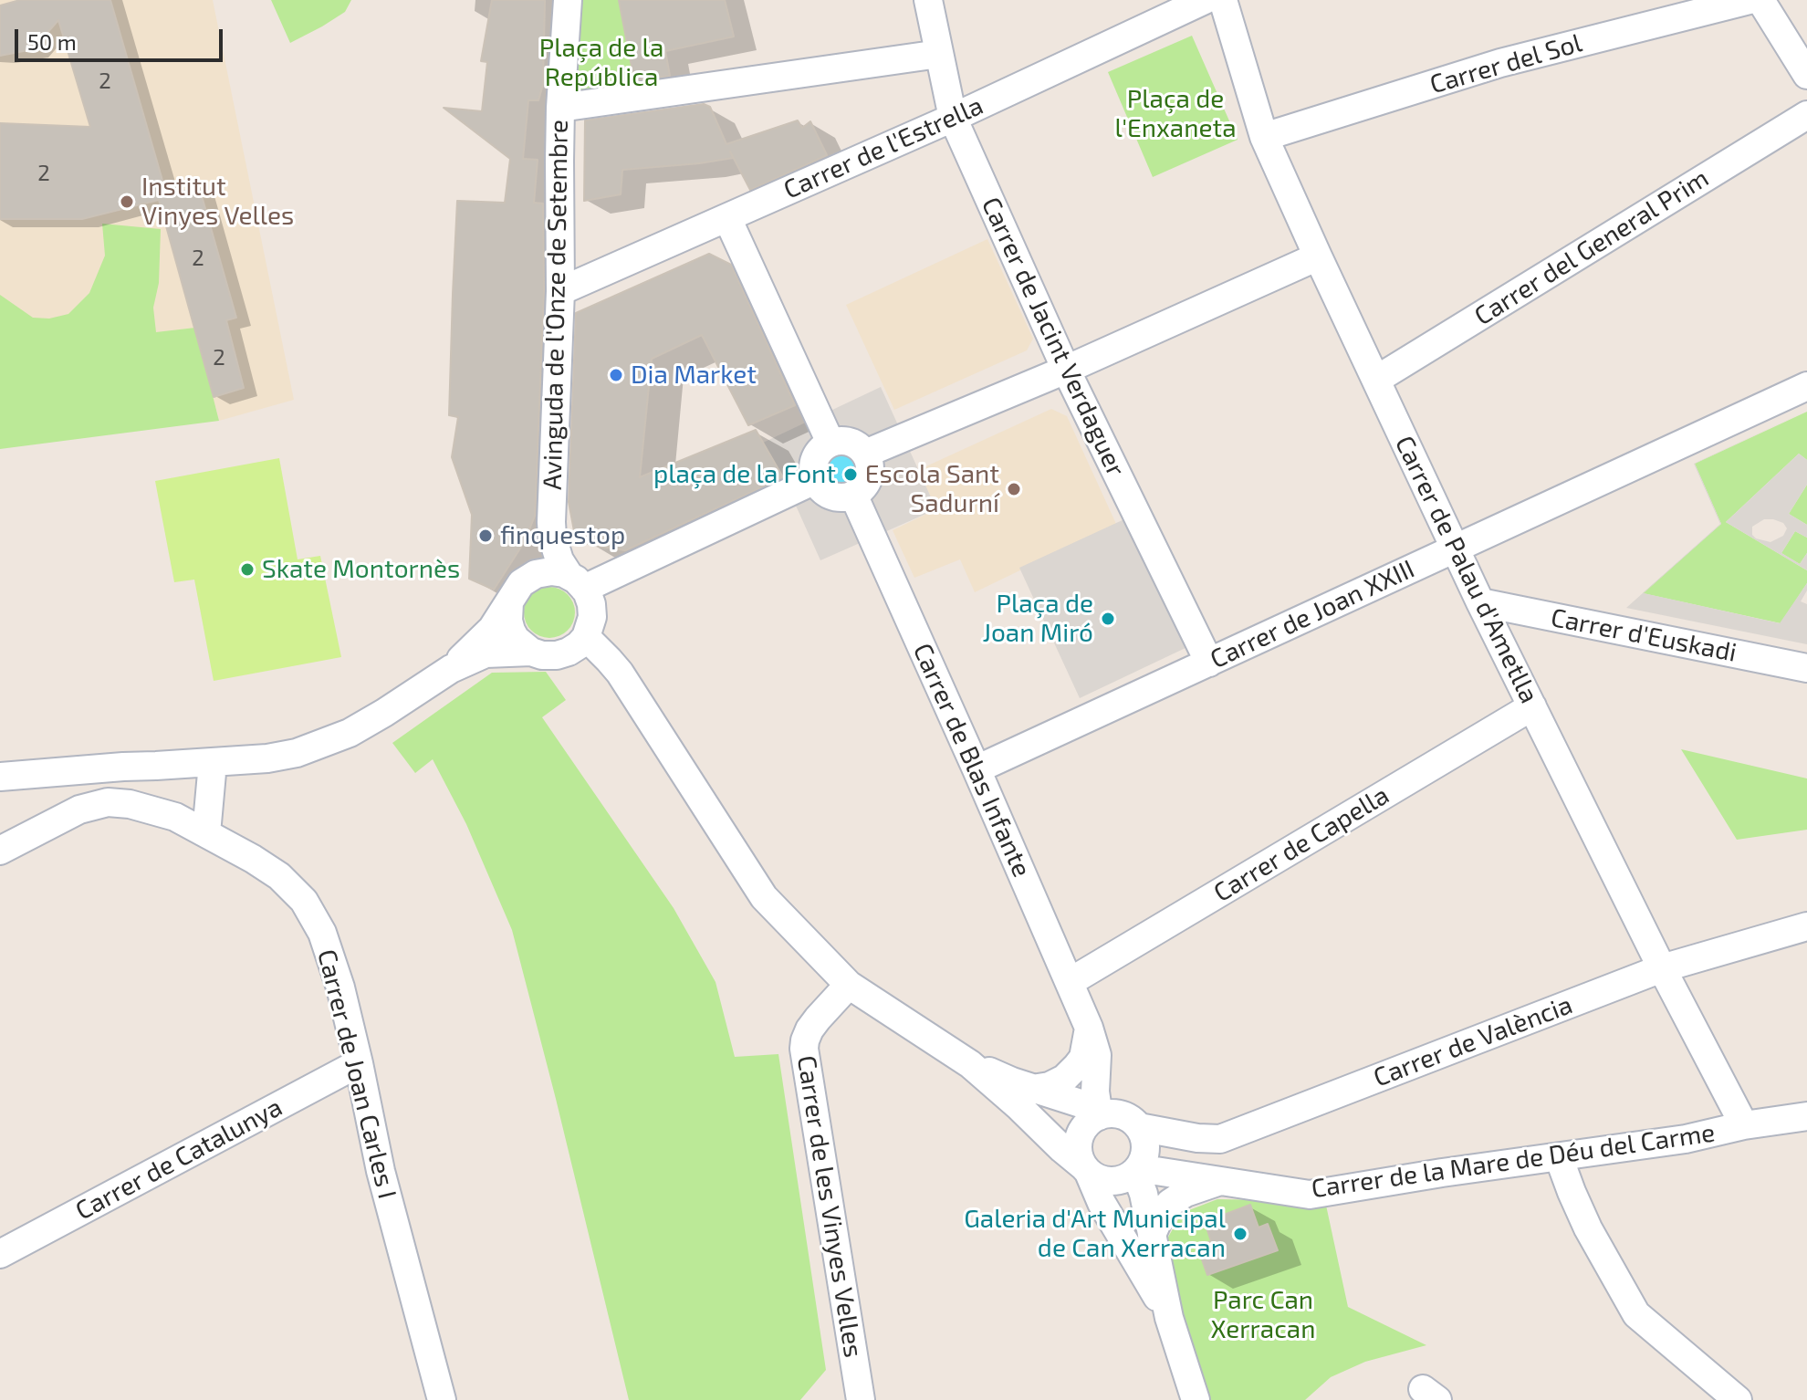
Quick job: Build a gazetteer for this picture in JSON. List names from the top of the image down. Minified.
{"streets":{"street":["Carrer del Sol","Carrer de l'Estrella","Carrer del General Prim","Avinguda de l'Onze de Setembre","Carrer de Jacint Verdaguer","Carrer de Palau d'Ametlla","Carrer de Joan XXIII","Carrer d'Euskadi","Carrer de Blas Infante","Carrer de Capella","Carrer de València","Carrer de Joan Carles I","Carrer de Catalunya","Carrer de la Mare de Déu del Carme","Carrer de les Vinyes Velles"]},"crossings":[["Carrer del Sol","Carrer de Palau d'Ametlla"],["Carrer de l'Estrella","Avinguda de l'Onze de Setembre"],["Carrer de l'Estrella","Carrer de Jacint Verdaguer"],["Carrer del General Prim","Carrer de Palau d'Ametlla"],["Carrer de Jacint Verdaguer","Carrer de Joan XXIII"],["Carrer de Palau d'Ametlla","Carrer de Joan XXIII"],["Carrer de Palau d'Ametlla","Carrer d'Euskadi"],["Carrer de Palau d'Ametlla","Carrer de Capella"],["Carrer de Palau d'Ametlla","Carrer de València"],["Carrer de Palau d'Ametlla","Carrer de la Mare de Déu del Carme"],["Carrer de Joan XXIII","Carrer de Blas Infante"],["Carrer de Blas Infante","Carrer de Capella"],["Carrer de Blas Infante","Carrer de València"],["Carrer de Blas Infante","Carrer de la Mare de Déu del Carme"],["Carrer de València","Carrer de la Mare de Déu del Carme"],["Carrer de Joan Carles I","Carrer de Catalunya"]],"parks":["Plaça de la República","Plaça de l'Enxaneta","Parc Can Xerracan"],"places":["Institut Vinyes Velles","Dia Market","plaça de la Font","Escola Sant Sadurní","finquestop","Skate Montornès","Plaça de Joan Miró","Galeria d'Art Municipal de Can Xerracan"],"house_numbers":["2","2","2","2"],"scale_bar":"50 m"}
